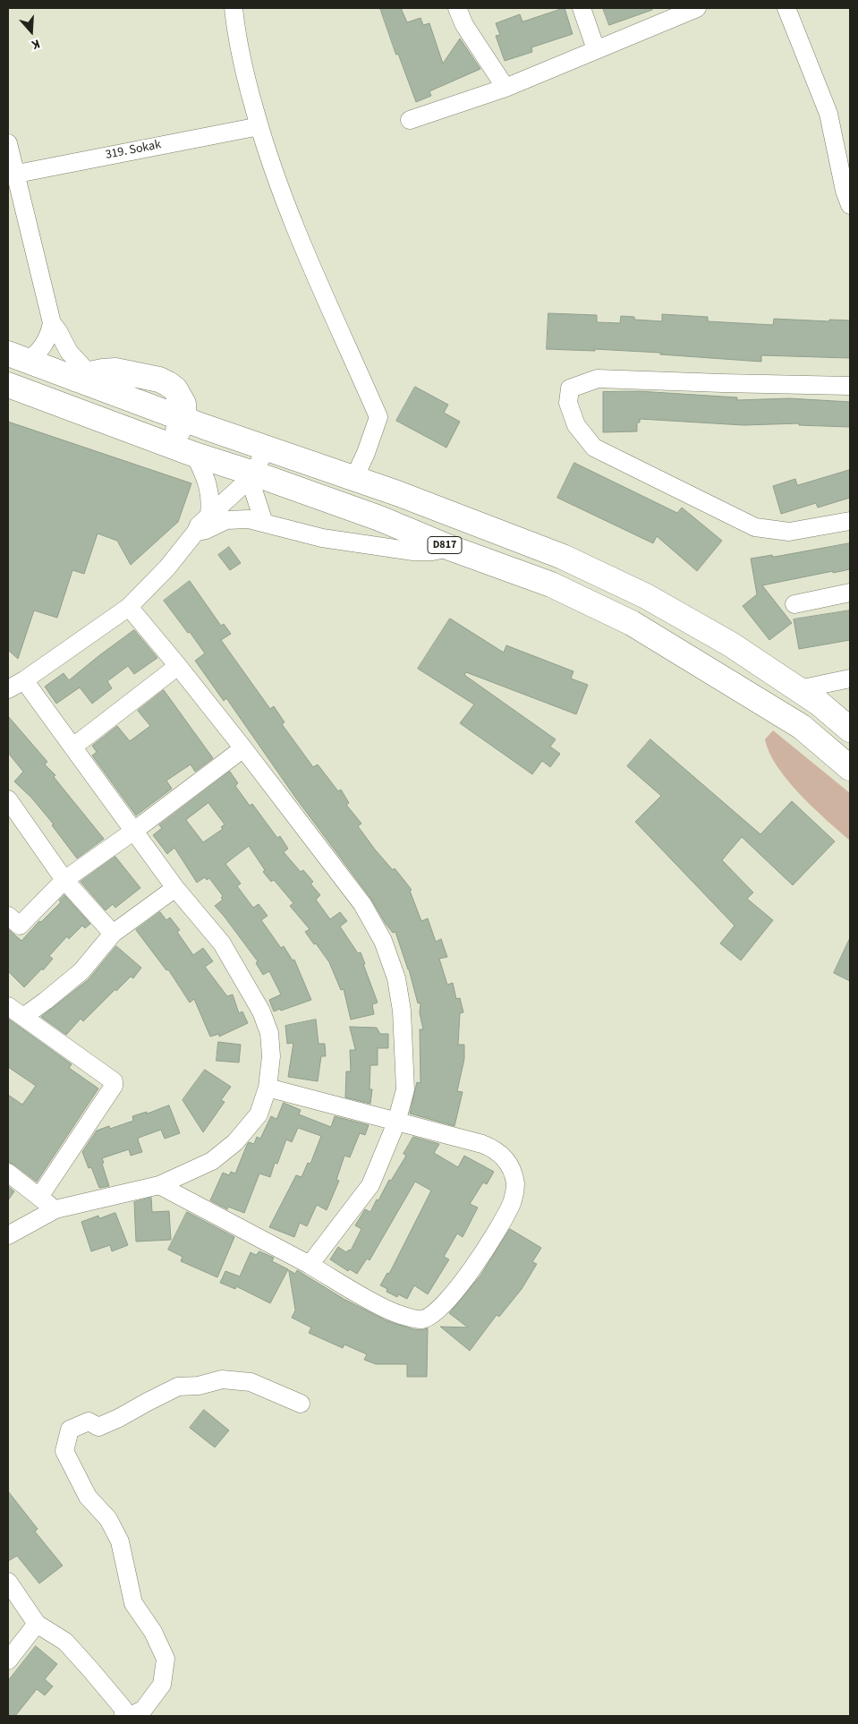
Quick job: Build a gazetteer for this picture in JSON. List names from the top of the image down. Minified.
{"streets":{"highway":["D817"],"street":["319. Sokak"]},"north":"bottom"}
